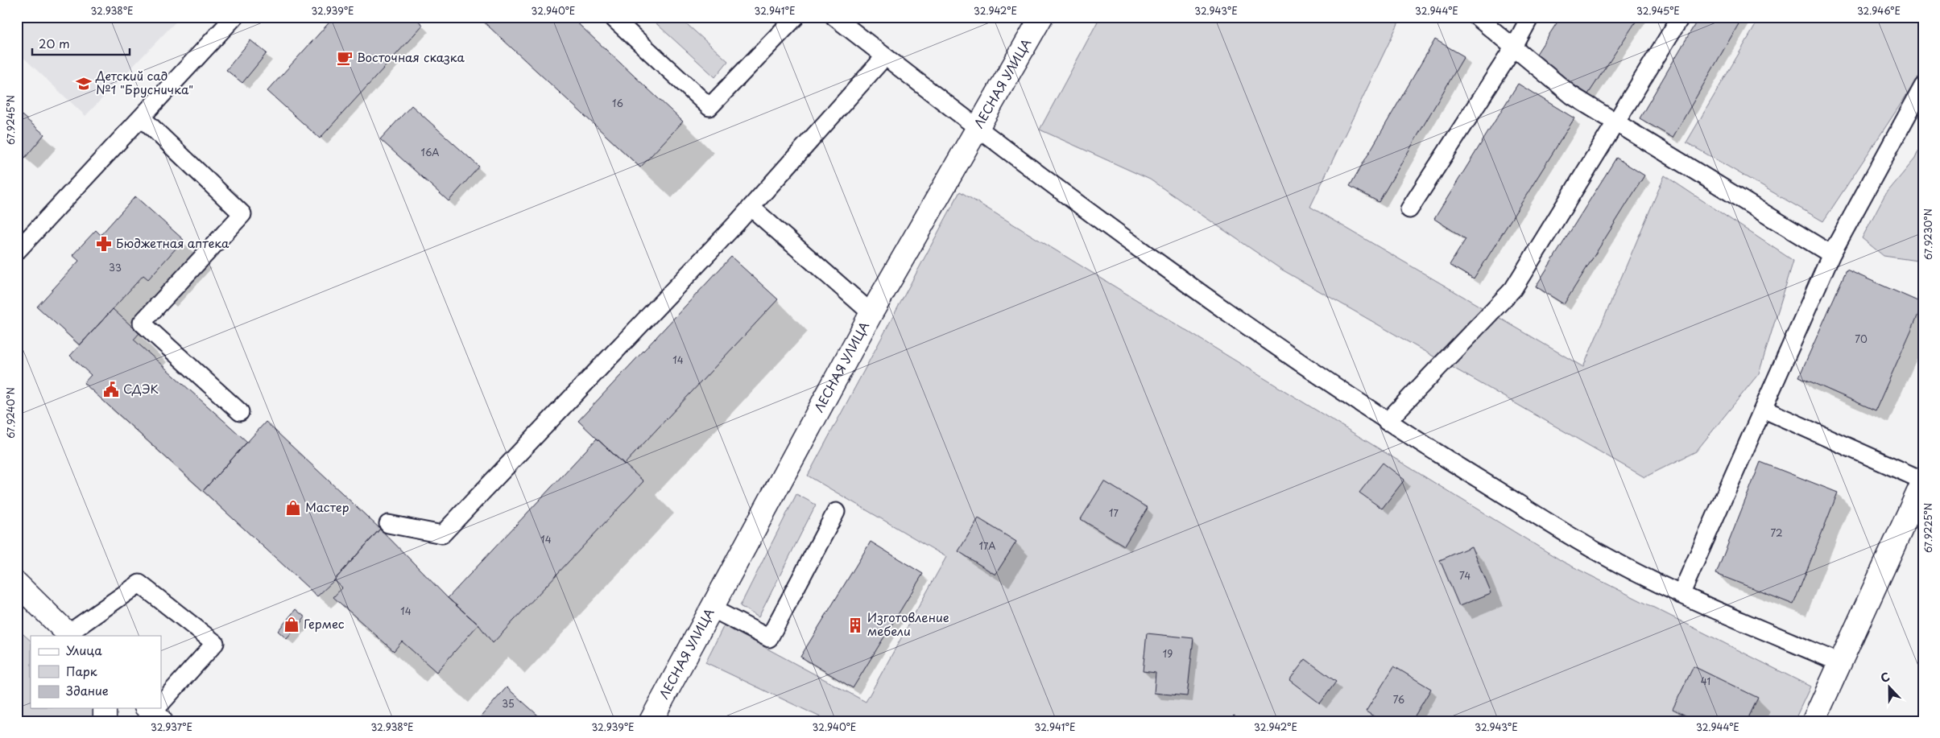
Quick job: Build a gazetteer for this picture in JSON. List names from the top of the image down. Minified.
{"streets":{"street":["ЛЕСНАЯ УЛИЦА"]},"places":{"cafe":["Восточная сказка"],"school or university":["Детский сад №1 \"Брусничка\""],"pharmacy":["Бюджетная аптека"],"public building":["СДЭК"],"shop":["Мастер","Гермес"],"building":["Изготовление мебели"]},"house_numbers":["16","16А","33","70","14","17","72","14","17А","74","14","19","41","76","35"],"legend":["Улица","Парк","Здание"],"scale_bar":"20 m","north":"top","coordinates":["32.938°E","32.939°E","32.940°E","32.941°E","32.942°E","32.943°E","32.944°E","32.945°E","32.946°E","67.9245°N","67.9230°N","67.9240°N","67.9225°N","32.937°E"]}
